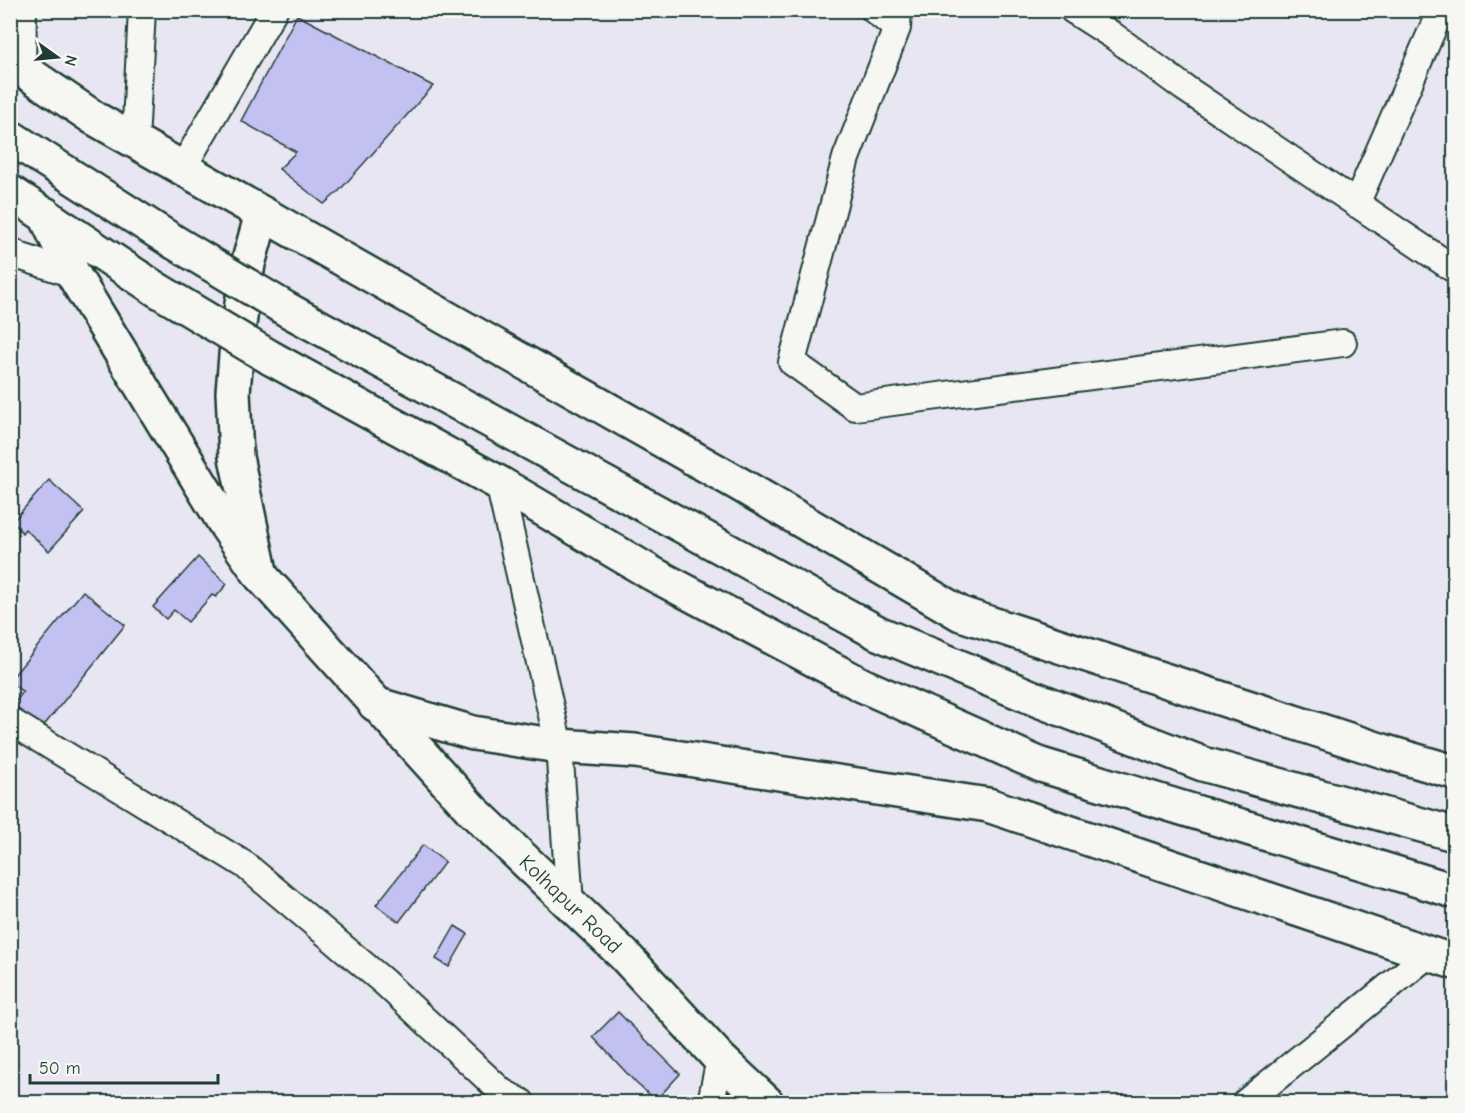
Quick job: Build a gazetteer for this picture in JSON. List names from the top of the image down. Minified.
{"streets":{"main road":["Kolhapur Road"]},"scale_bar":"50 m","north":"right"}
